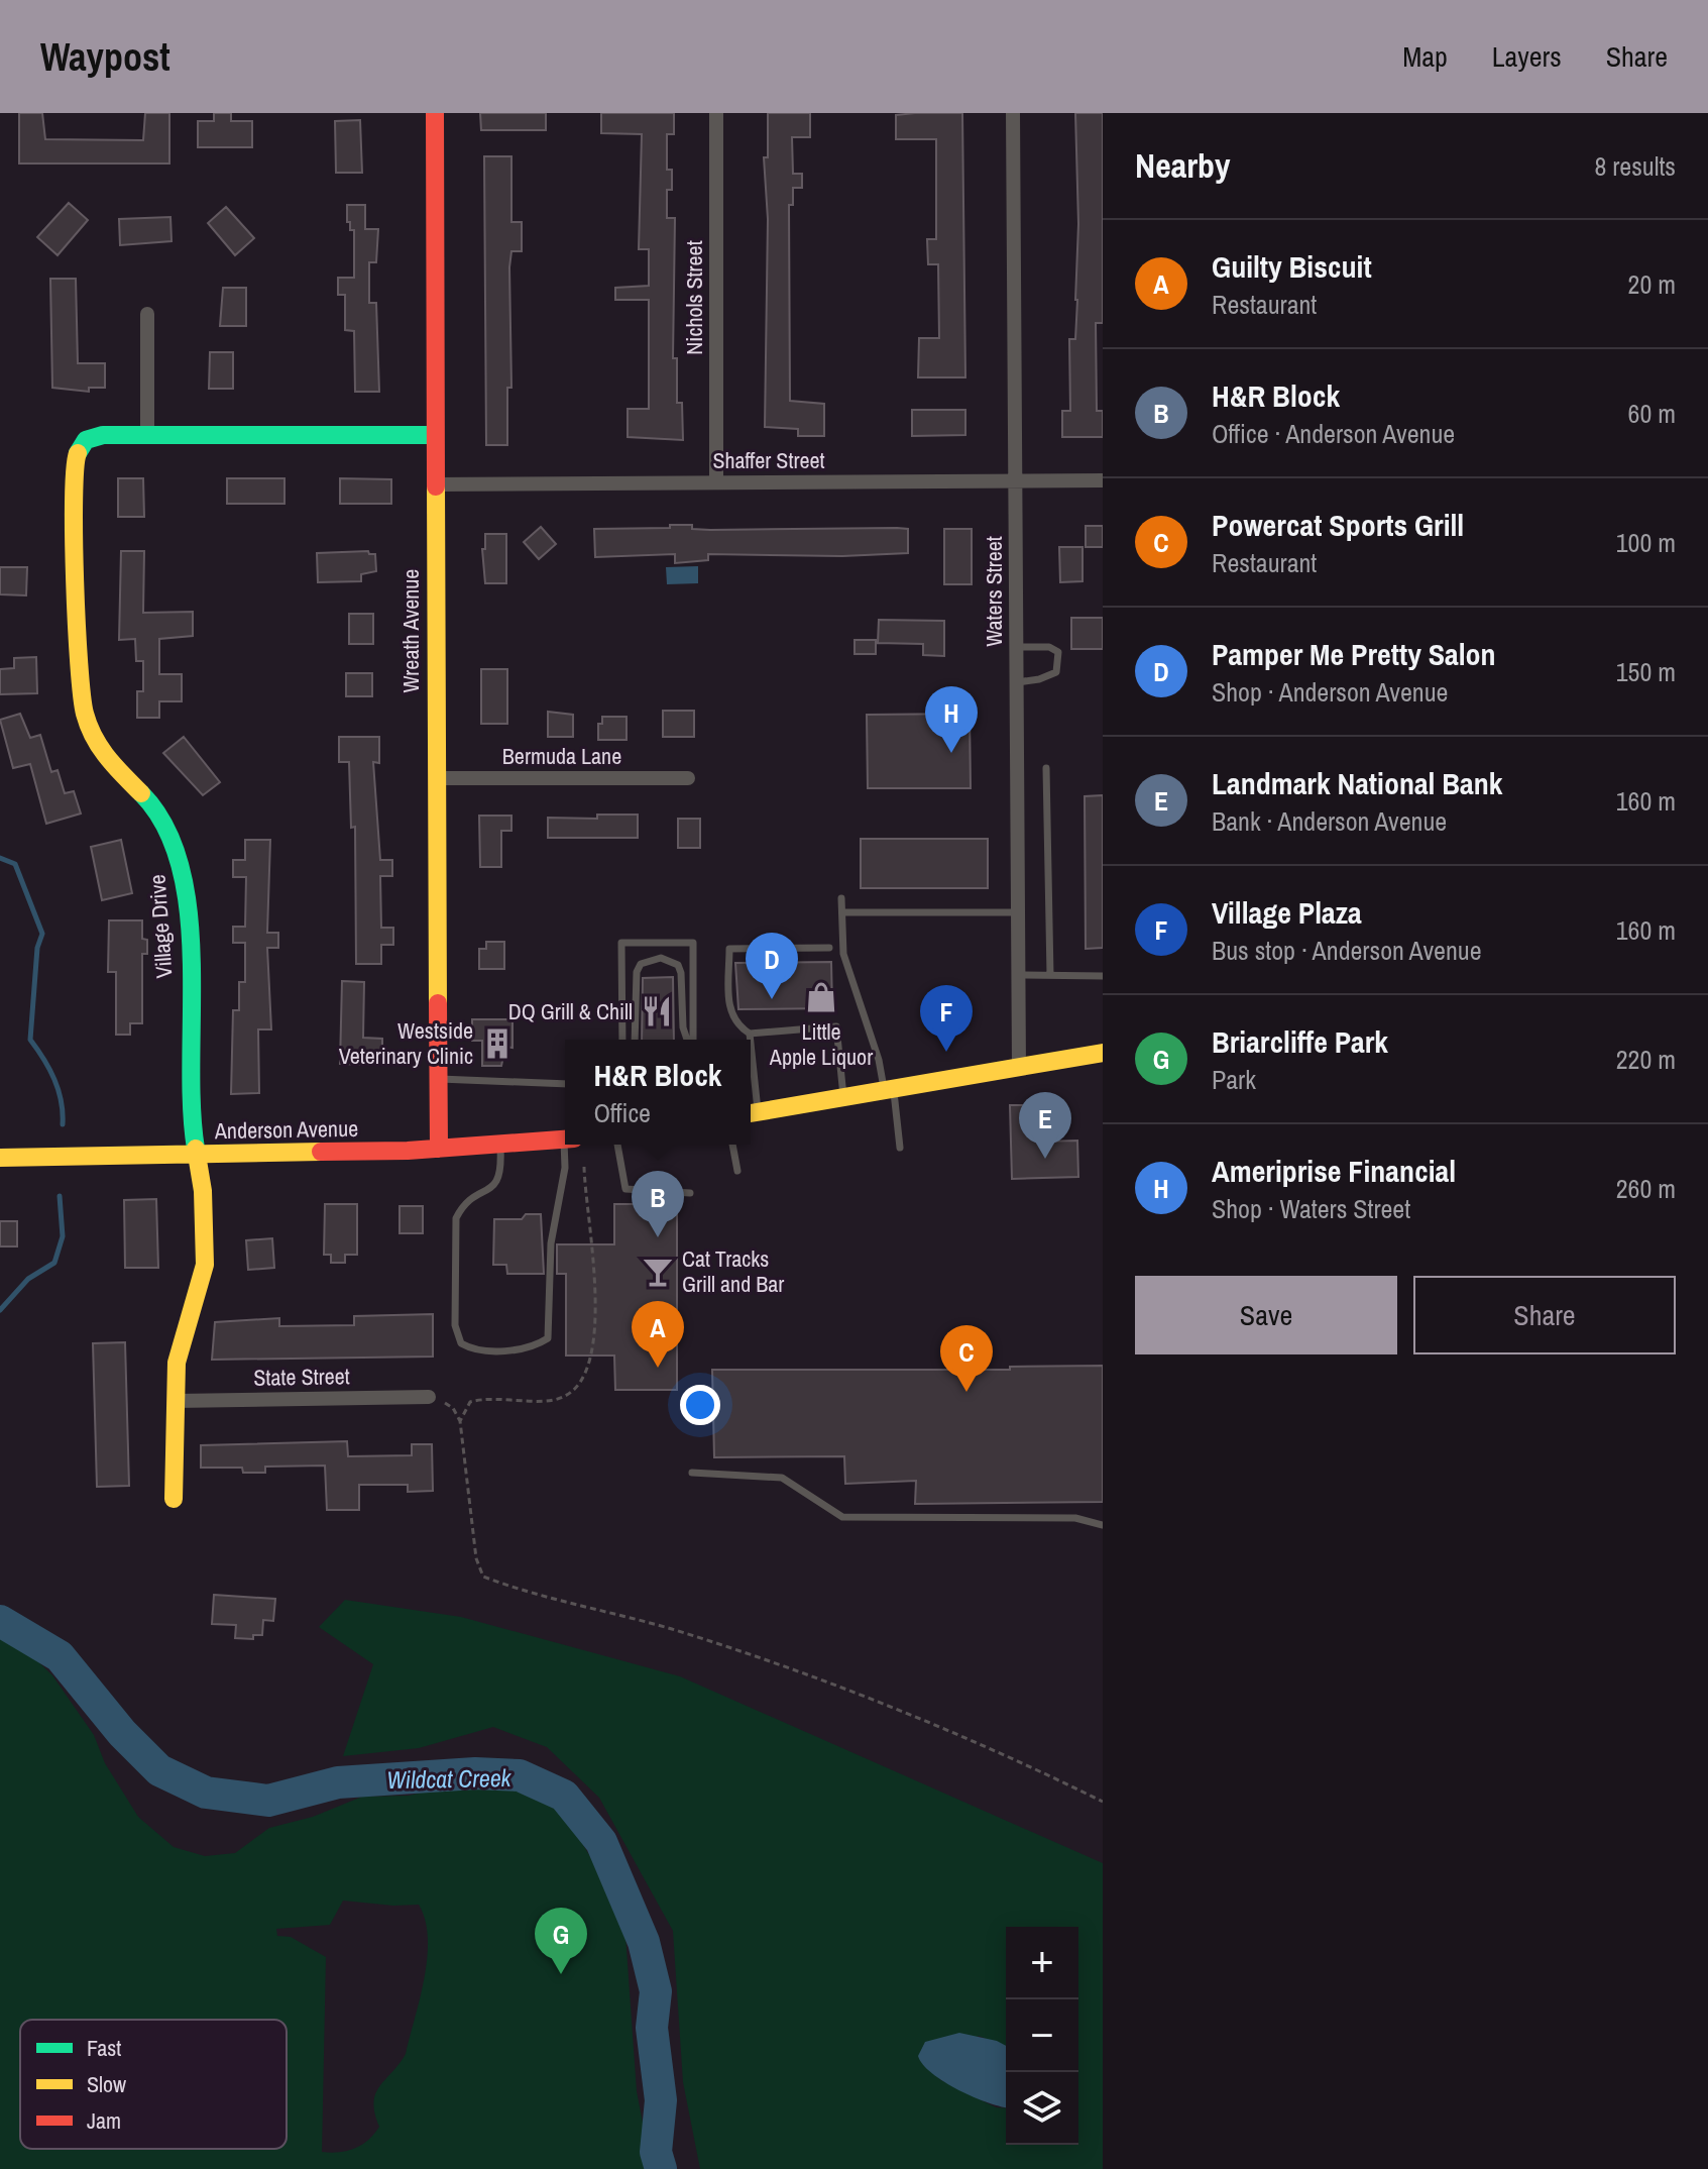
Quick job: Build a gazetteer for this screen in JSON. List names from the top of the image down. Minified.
{"streets":{"street":["Nichols Street","Shaffer Street","Waters Street","Wreath Avenue","Bermuda Lane","Village Drive","Anderson Avenue","State Street"]},"crossings":[["Nichols Street","Shaffer Street"],["Shaffer Street","Waters Street"],["Shaffer Street","Wreath Avenue"],["Wreath Avenue","Bermuda Lane"],["Wreath Avenue","Village Drive"],["Wreath Avenue","Anderson Avenue"],["Village Drive","Anderson Avenue"],["Village Drive","State Street"]],"water":["Wildcat Creek"],"places":{"shop":["Little Apple Liquor"],"restaurant":["DQ Grill & Chill"],"building":["Westside Veterinary Clinic"],"bar":["Cat Tracks Grill and Bar"]},"legend":["Fast","Slow","Jam"],"page":{"header":"Waypost","nav":["Map","Layers","Share"],"heading":["Nearby","8 results"],"list":[{"mark":"A","name":"Guilty Biscuit","note":"Restaurant","value":"20 m"},{"mark":"B","name":"H&R Block","note":"Office · Anderson Avenue","value":"60 m"},{"mark":"C","name":"Powercat Sports Grill","note":"Restaurant","value":"100 m"},{"mark":"D","name":"Pamper Me Pretty Salon","note":"Shop · Anderson Avenue","value":"150 m"},{"mark":"E","name":"Landmark National Bank","note":"Bank · Anderson Avenue","value":"160 m"},{"mark":"F","name":"Village Plaza","note":"Bus stop · Anderson Avenue","value":"160 m"},{"mark":"G","name":"Briarcliffe Park","note":"Park","value":"220 m"},{"mark":"H","name":"Ameriprise Financial","note":"Shop · Waters Street","value":"260 m"}],"pins":["H","D","F","E","B","A","C","G"],"popup":["H&R Block","Office"],"buttons":["Save","Share"],"map_buttons":["+","−"]}}
